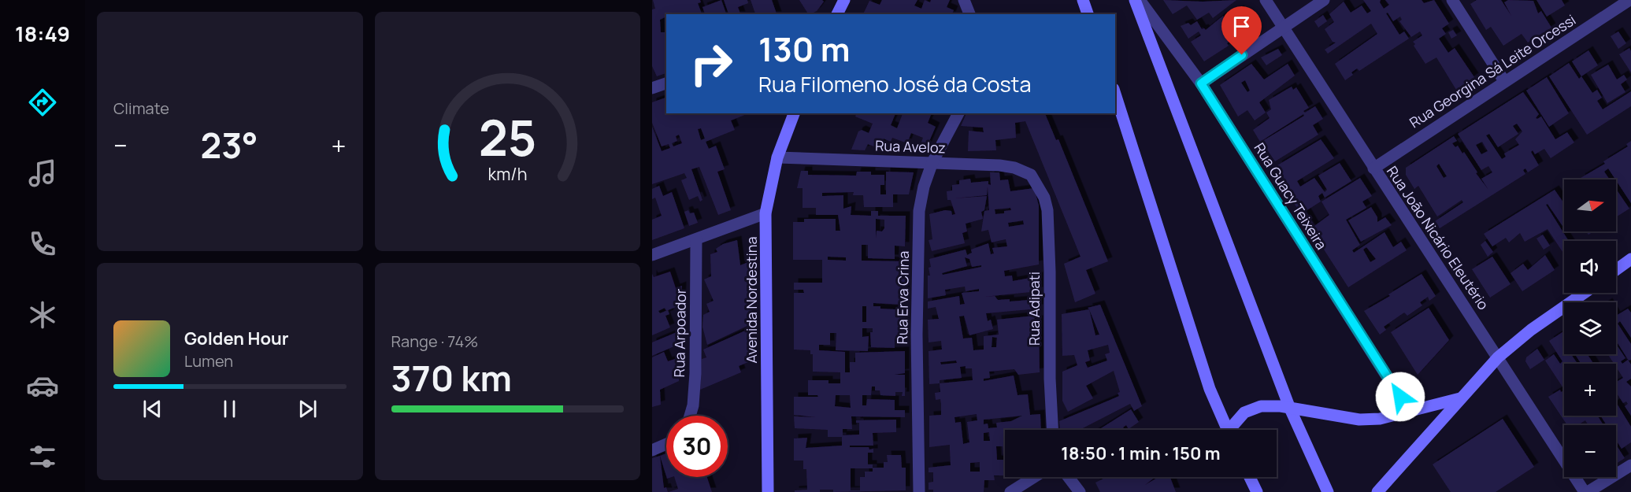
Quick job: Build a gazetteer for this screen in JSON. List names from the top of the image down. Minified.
{"streets":{"street":["Rua Georgina Sá Leite Orcessi","Rua Aveloz","Rua Guacy Teixeira","Rua João Nicário Eleutério","Rua Erva Crina","Avenida Nordestina","Rua Adipati","Rua Arpoador"]},"crossings":[["Rua Georgina Sá Leite Orcessi","Rua João Nicário Eleutério"],["Rua Aveloz","Rua Erva Crina"],["Rua Aveloz","Avenida Nordestina"],["Rua Aveloz","Rua Adipati"]],"north":"right","page":{"tabs":"18:49","tile":["Climate",["Range · 74%","370 km"]],"turn":["130 m","Rua Filomeno José da Costa"],"heat":["−","23°","+"],"map_buttons":["+","−"],"song":["Golden Hour","Lumen"],"limit":"30","trip":"18:50 · 1 min · 150 m","gauge":["25","km/h"]}}
